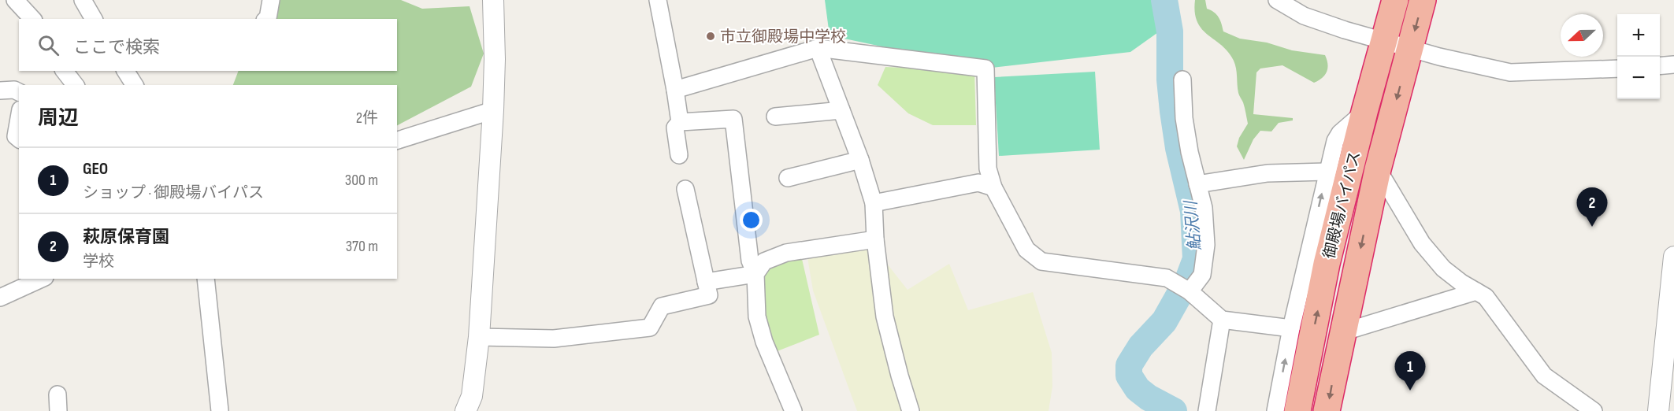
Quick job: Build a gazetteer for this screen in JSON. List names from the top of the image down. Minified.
{"streets":{"highway":["御殿場バイパス"]},"water":["鮎沢川"],"places":["市立御殿場中学校"],"north":"left","page":{"map_buttons":["+","−"],"search":"ここで検索","heading":["周辺","2件"],"list":[{"mark":"1","name":"GEO","note":"ショップ · 御殿場バイパス","value":"300 m"},{"mark":"2","name":"萩原保育園","note":"学校","value":"370 m"}],"pins":["2","1"]}}
